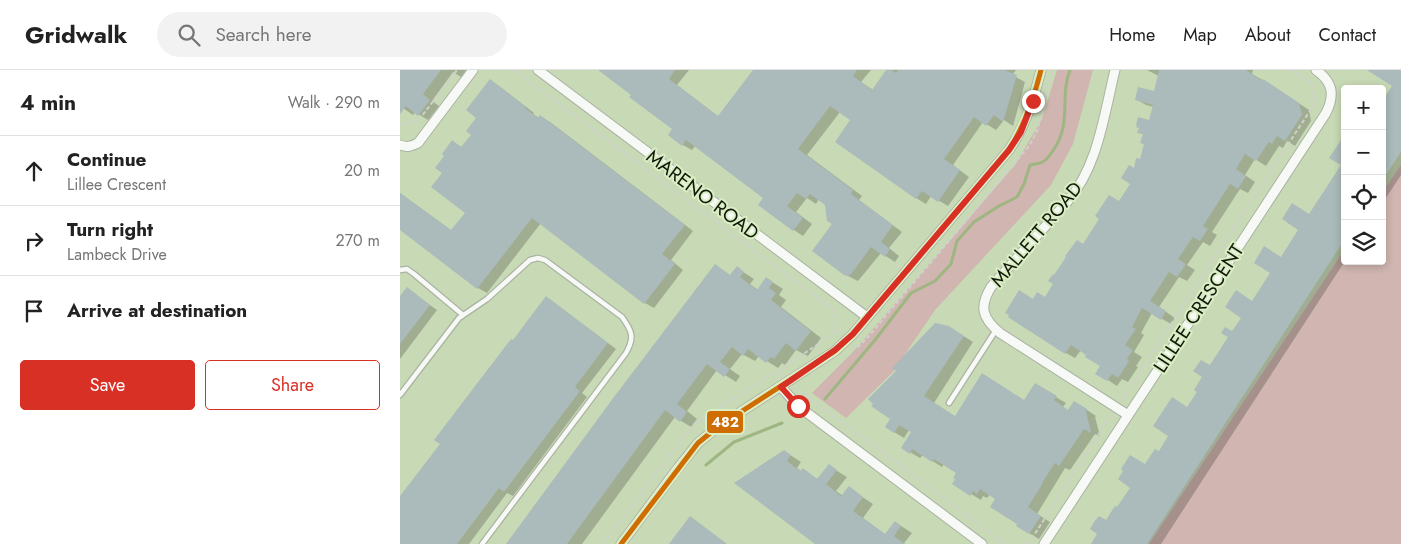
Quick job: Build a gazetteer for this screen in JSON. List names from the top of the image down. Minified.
{"streets":{"street":["MARENO ROAD","MALLETT ROAD","LILLEE CRESCENT"]},"crossings":[["MALLETT ROAD","LILLEE CRESCENT"]],"lines":["transit line 482"],"page":{"header":"Gridwalk","search":"Search here","nav":["Home","Map","About","Contact"],"heading":["4 min","Walk · 290 m"],"map_buttons":["+","−"],"list":[["Continue","Lillee Crescent","20 m"],["Turn right","Lambeck Drive","270 m"],"Arrive at destination"],"buttons":["Save","Share"]}}
